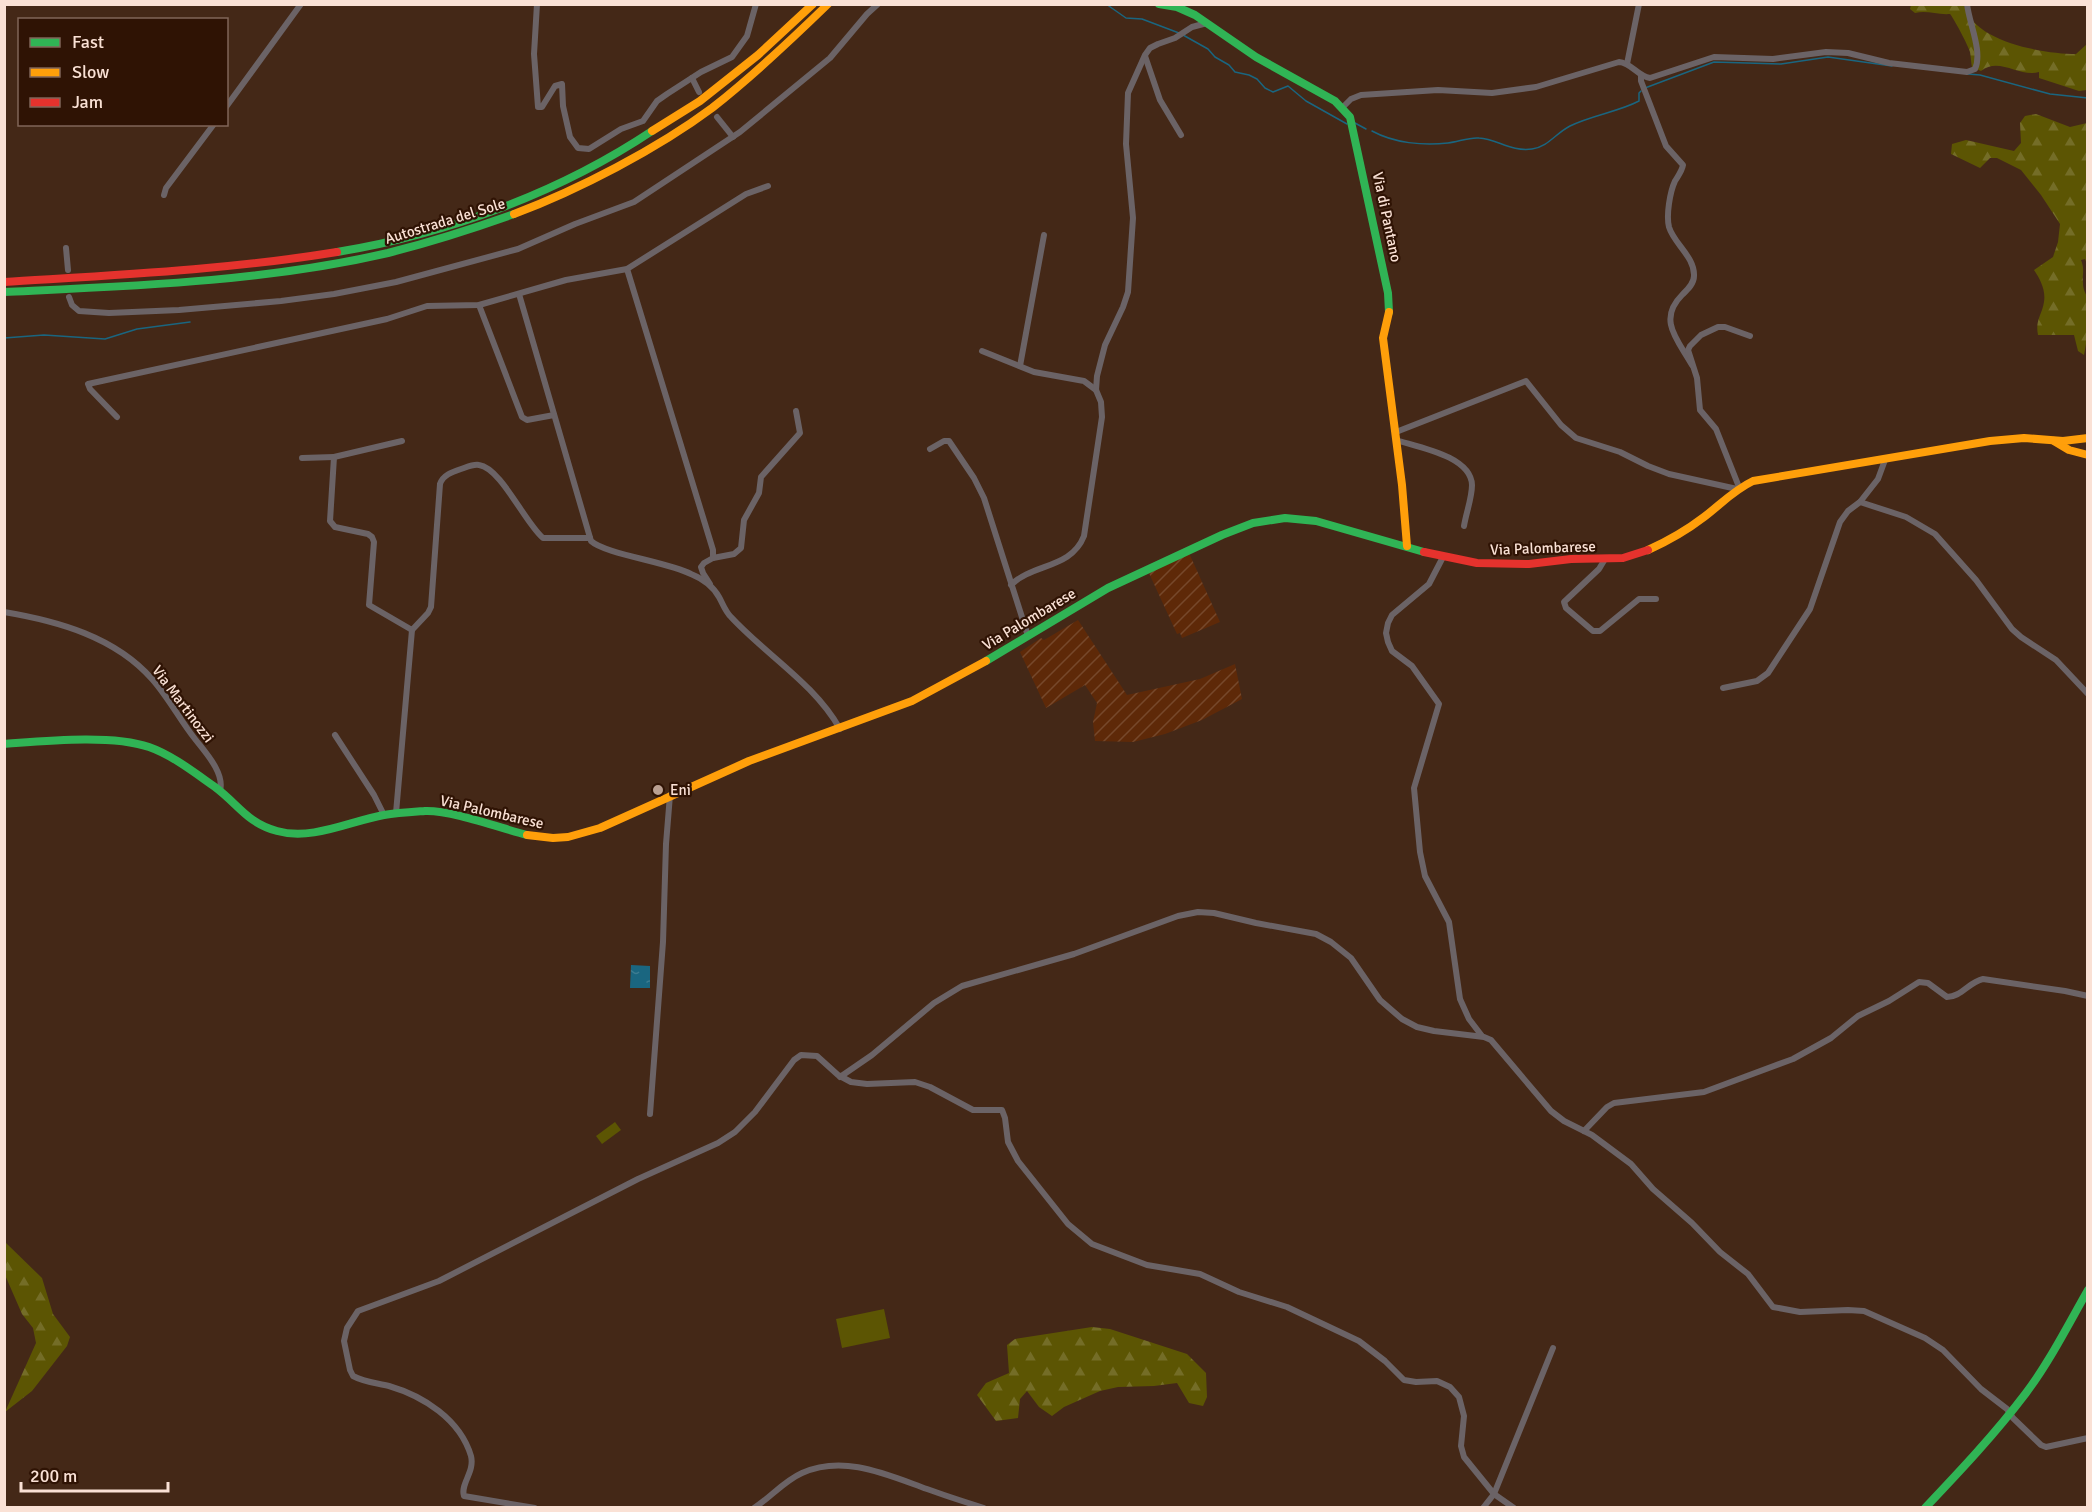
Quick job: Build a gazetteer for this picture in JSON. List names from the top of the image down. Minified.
{"streets":{"main road":["Via di Pantano","Autostrada del Sole","Via Palombarese"],"street":["Via Martinozzi"]},"crossings":[["Via di Pantano","Via Palombarese"],["Via Palombarese","Via Martinozzi"]],"places":["Eni"],"legend":["Fast","Slow","Jam"],"scale_bar":"200 m"}
